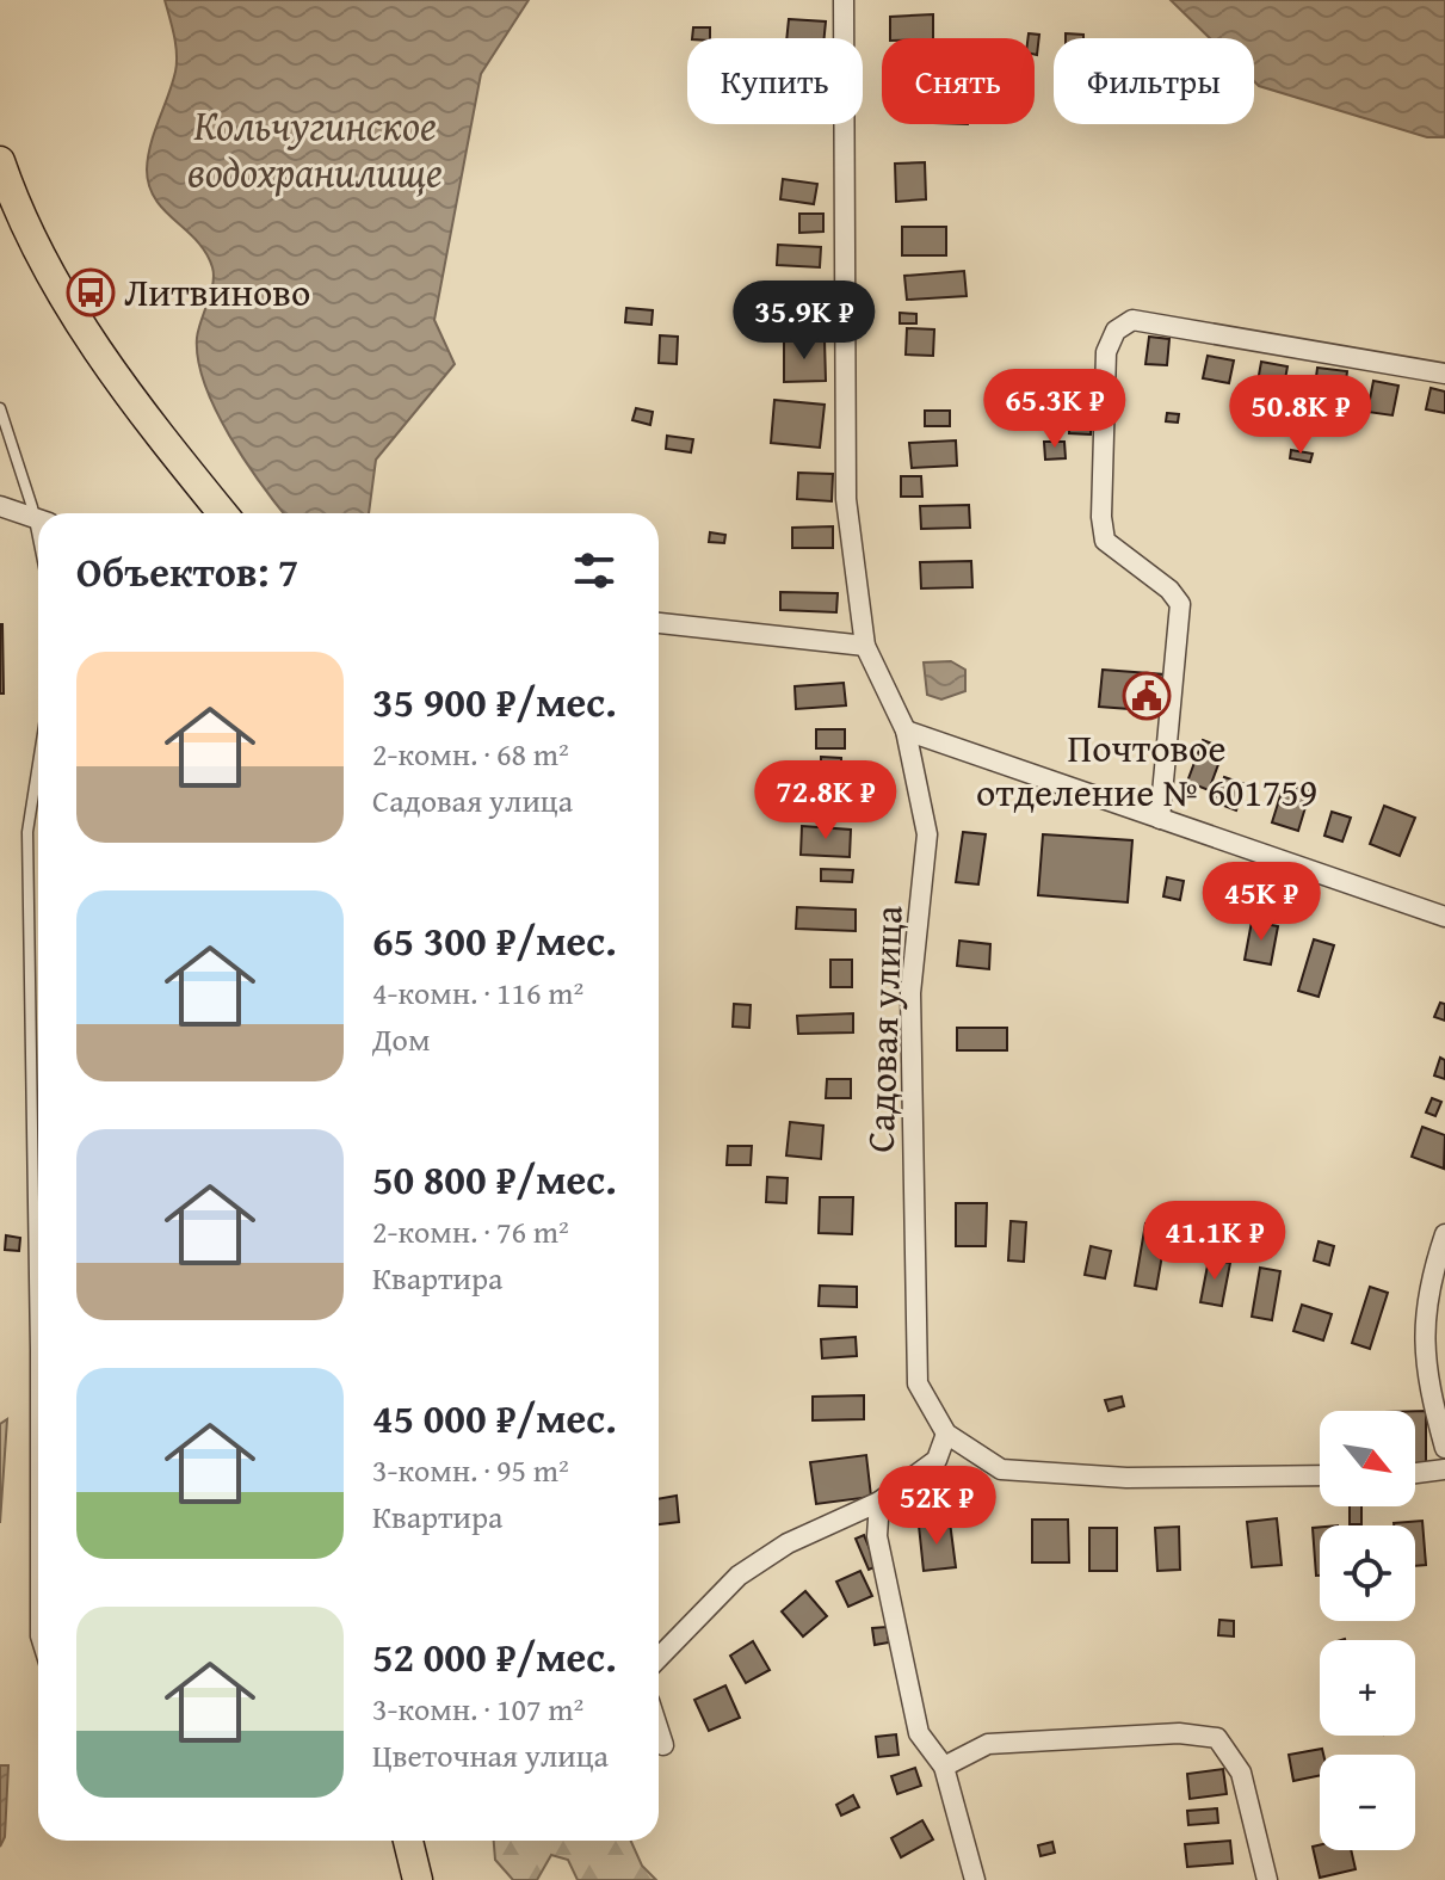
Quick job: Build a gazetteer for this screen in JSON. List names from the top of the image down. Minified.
{"streets":{"street":["Садовая улица"]},"water":["Кольчугинское водохранилище"],"places":{"bus stop":["Литвиново"],"public building":["Почтовое отделение № 601759"]},"north":"bottom right","page":{"chip":["Купить","Снять","Фильтры"],"price":["35.9K ₽","65.3K ₽","50.8K ₽","72.8K ₽","45K ₽","41.1K ₽","52K ₽"],"heading":"Объектов: 7","list":[{"name":"35 900 ₽/мес.","note":"2-комн. · 68 m² · Садовая улица"},{"name":"65 300 ₽/мес.","note":"4-комн. · 116 m² · Дом"},{"name":"50 800 ₽/мес.","note":"2-комн. · 76 m² · Квартира"},{"name":"45 000 ₽/мес.","note":"3-комн. · 95 m² · Квартира"},{"name":"52 000 ₽/мес.","note":"3-комн. · 107 m² · Цветочная улица"}],"map_buttons":["+","−"]}}
